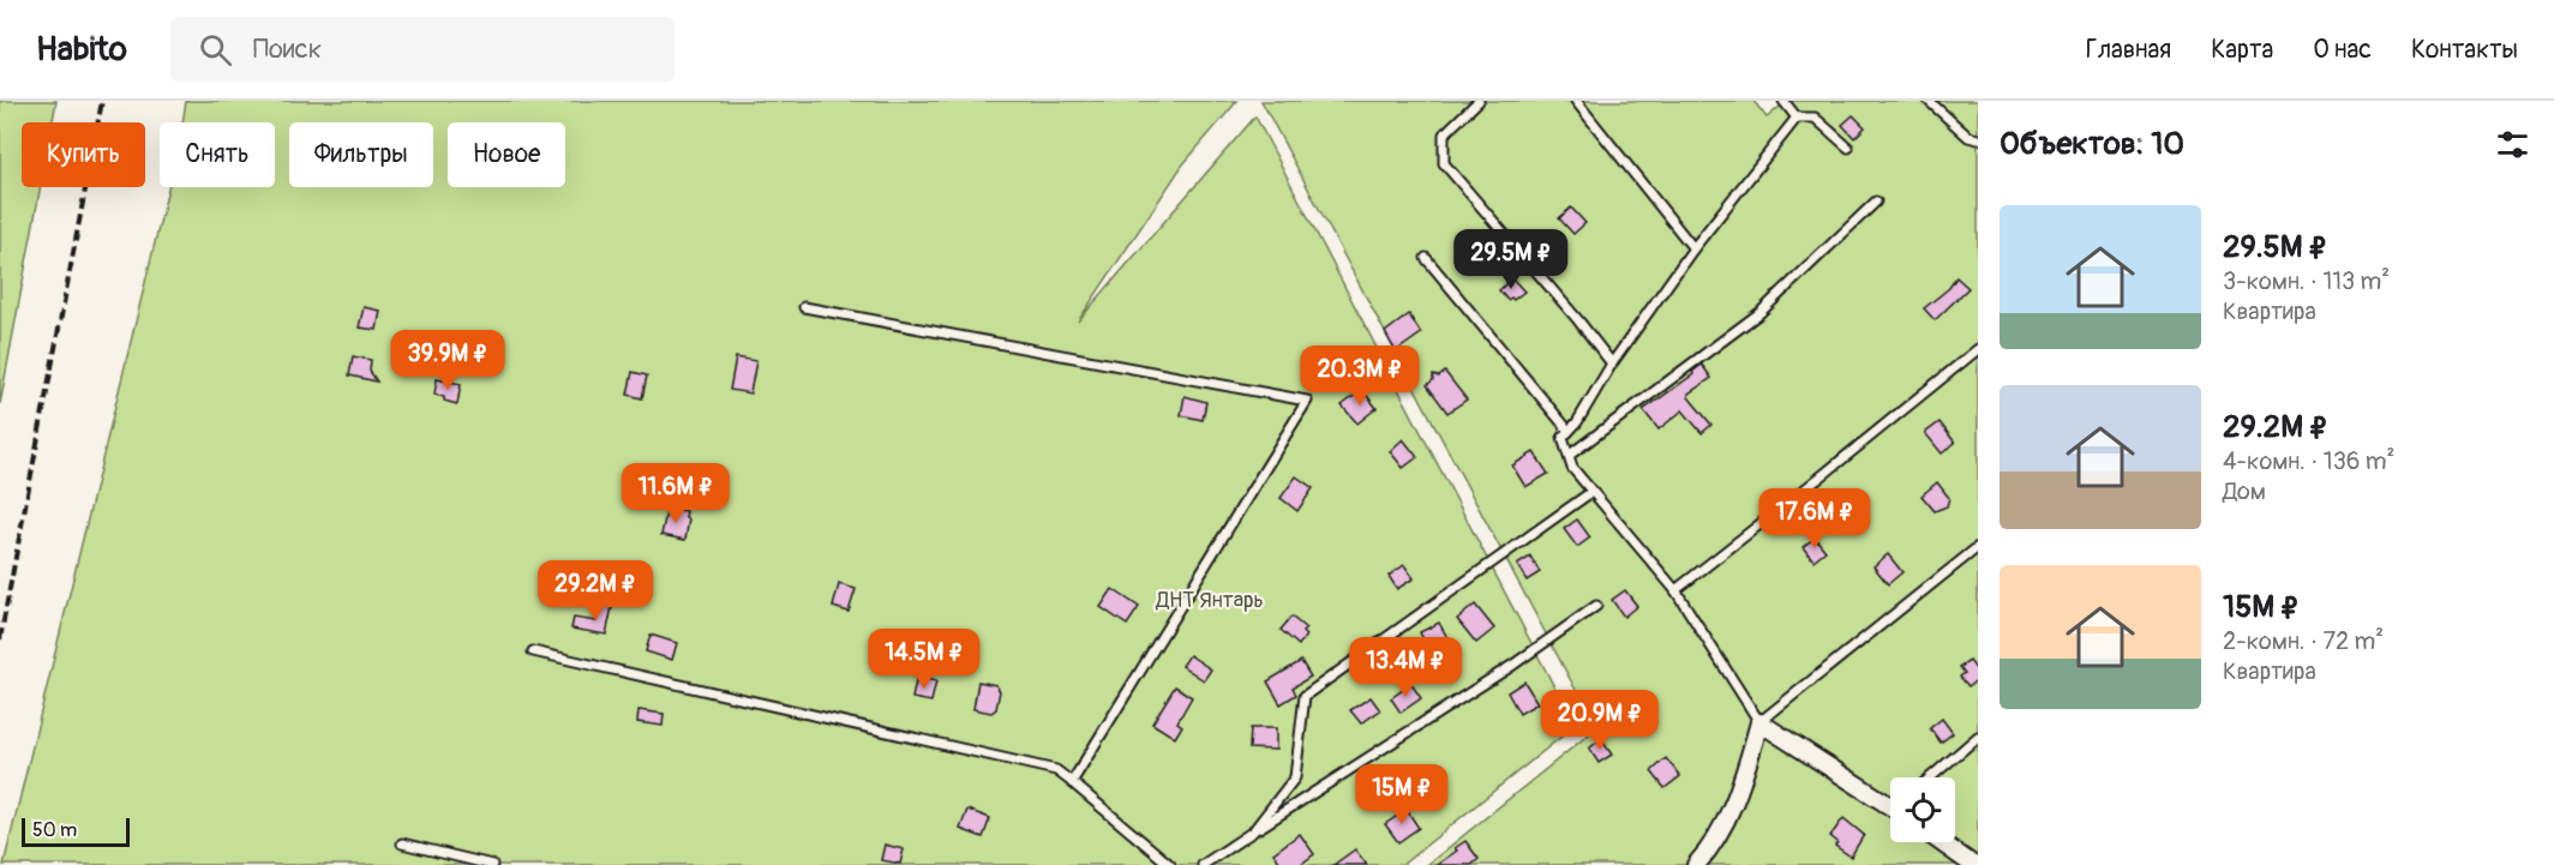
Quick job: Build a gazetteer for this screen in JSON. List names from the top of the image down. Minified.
{"parks":["ДНТ Янтарь"],"scale_bar":"50 m","page":{"header":"Habito","search":"Поиск","nav":["Главная","Карта","О нас","Контакты"],"heading":"Объектов: 10","chip":["Купить","Снять","Фильтры","Новое"],"list":[{"name":"29.5M ₽","note":"3-комн. · 113 m² · Квартира"},{"name":"29.2M ₽","note":"4-комн. · 136 m² · Дом"},{"name":"15M ₽","note":"2-комн. · 72 m² · Квартира"}],"price":["29.5M ₽","39.9M ₽","20.3M ₽","11.6M ₽","17.6M ₽","29.2M ₽","14.5M ₽","13.4M ₽","20.9M ₽","15M ₽"],"scale":"50 m"}}
